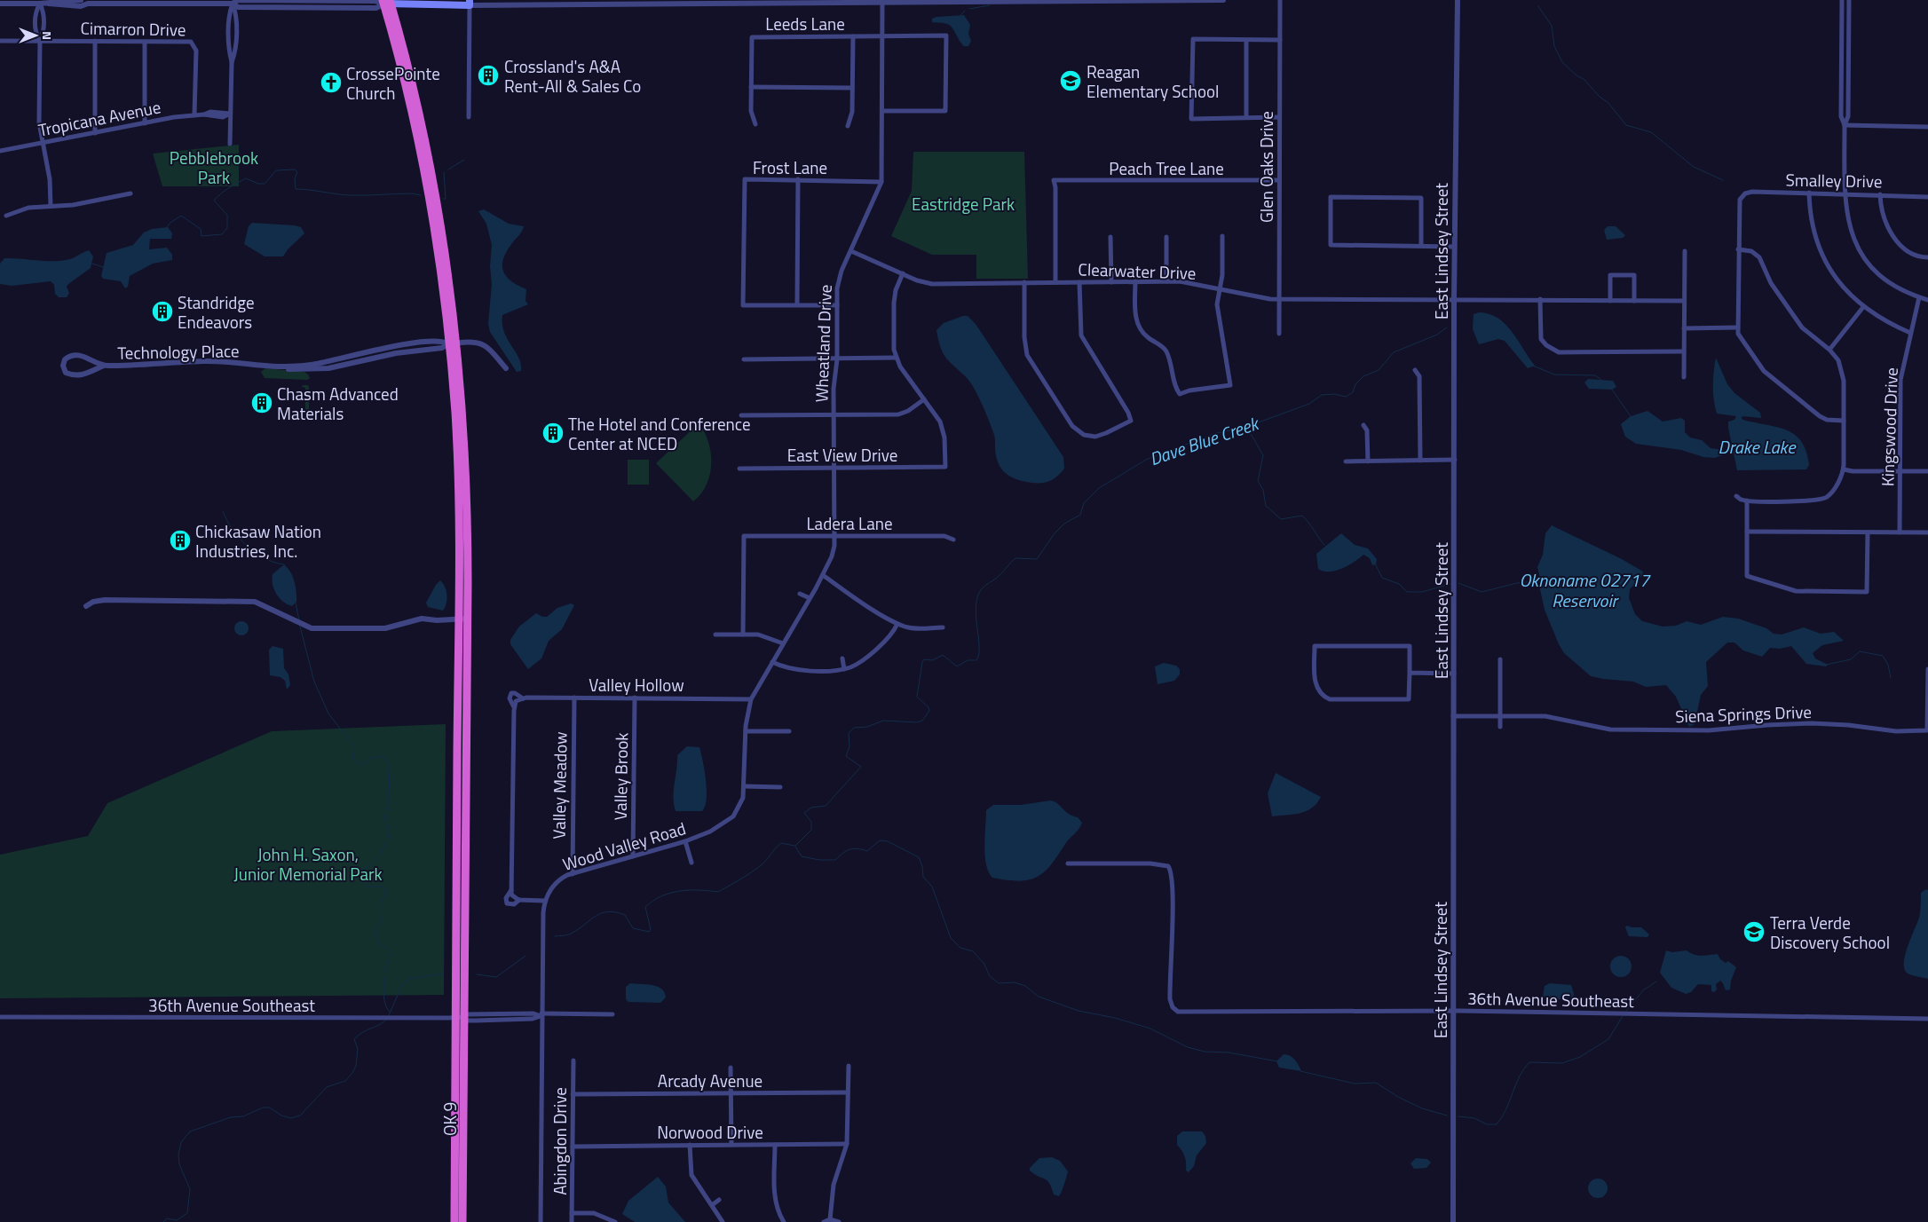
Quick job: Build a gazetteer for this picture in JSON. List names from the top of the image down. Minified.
{"streets":{"highway":["OK 9"],"street":["Leeds Lane","Cimarron Drive","Tropicana Avenue","Frost Lane","Glen Oaks Drive","Peach Tree Lane","Smalley Drive","East Lindsey Street","Clearwater Drive","Wheatland Drive","Technology Place","Kingswood Drive","East View Drive","Ladera Lane","Valley Hollow","Siena Springs Drive","Valley Brook","Valley Meadow","Wood Valley Road","36th Avenue Southeast","Arcady Avenue","Norwood Drive","Abingdon Drive"]},"crossings":[["Leeds Lane","Wheatland Drive"],["Cimarron Drive","Tropicana Avenue"],["Frost Lane","Wheatland Drive"],["Glen Oaks Drive","Peach Tree Lane"],["Glen Oaks Drive","Clearwater Drive"],["Peach Tree Lane","Clearwater Drive"],["East Lindsey Street","Clearwater Drive"],["East Lindsey Street","Siena Springs Drive"],["East Lindsey Street","36th Avenue Southeast"],["Clearwater Drive","Wheatland Drive"],["Wheatland Drive","East View Drive"],["Wheatland Drive","Ladera Lane"],["Wheatland Drive","Wood Valley Road"],["Technology Place","OK 9"],["Ladera Lane","Wood Valley Road"],["Valley Hollow","Valley Brook"],["Valley Hollow","Valley Meadow"],["Valley Hollow","Wood Valley Road"],["Valley Brook","Wood Valley Road"],["Valley Meadow","Wood Valley Road"],["36th Avenue Southeast","OK 9"],["Arcady Avenue","Abingdon Drive"],["Norwood Drive","Abingdon Drive"]],"water":["Dave Blue Creek","Drake Lake","Oknoname 02717 Reservoir"],"parks":["Pebblebrook Park","Eastridge Park","John H. Saxon, Junior Memorial Park"],"places":{"building":["Crossland's A&A Rent-All & Sales Co","Standridge Endeavors","Chasm Advanced Materials","The Hotel and Conference Center at NCED","Chickasaw Nation Industries, Inc."],"school or university":["Reagan Elementary School","Terra Verde Discovery School"],"church":["CrossePointe Church"]},"north":"right"}
